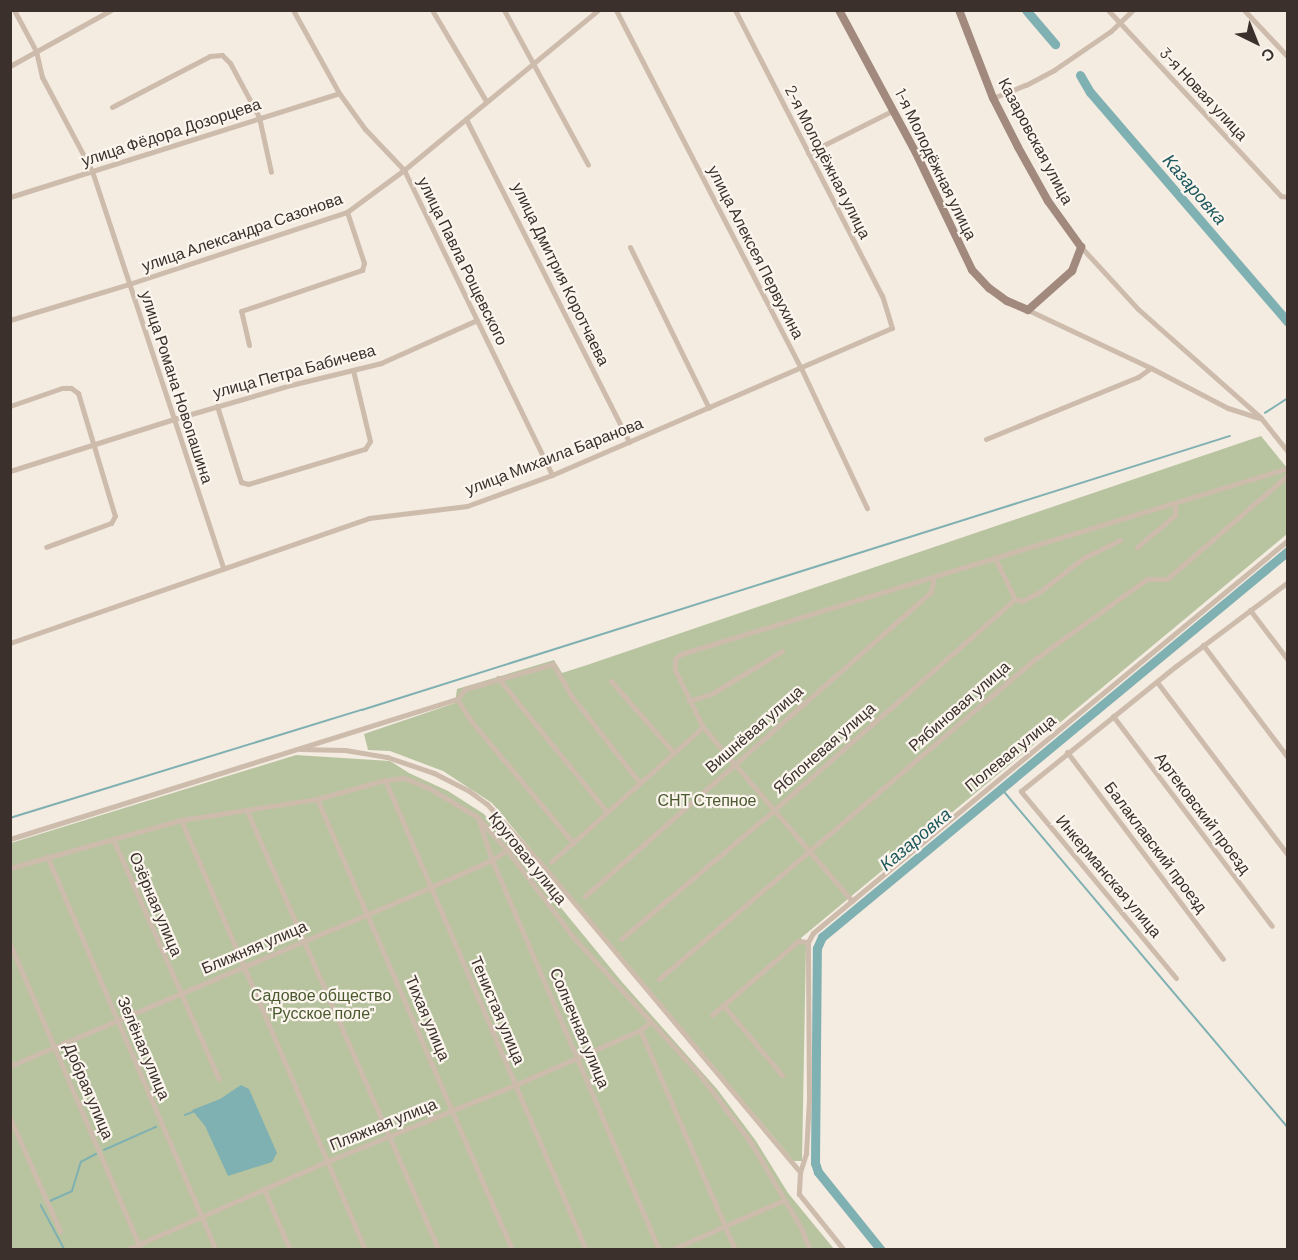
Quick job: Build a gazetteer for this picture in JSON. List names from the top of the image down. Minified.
{"streets":{"street":["3-я Новая улица","улица Фёдора Дозорцева","Казаровская улица","2-я Молодёжная улица","1-я Молодёжная улица","улица Александра Сазонова","улица Алексея Первухина","улица Павла Рощевского","улица Дмитрия Коротчаева","улица Петра Бабичева","улица Романа Новопашина","улица Михаила Баранова","Рябиновая улица","Вишнёвая улица","Яблоневая улица","Полевая улица","Артековский проезд","Балаклавский проезд","Круговая улица","Инкерманская улица","Озёрная улица","Ближняя улица","Тенистая улица","Тихая улица","Солнечная улица","Зелёная улица","Добрая улица","Пляжная улица"]},"crossings":[["улица Фёдора Дозорцева","улица Павла Рощевского"],["улица Фёдора Дозорцева","улица Романа Новопашина"],["2-я Молодёжная улица","улица Михаила Баранова"],["улица Александра Сазонова","улица Павла Рощевского"],["улица Александра Сазонова","улица Дмитрия Коротчаева"],["улица Александра Сазонова","улица Романа Новопашина"],["улица Алексея Первухина","улица Михаила Баранова"],["улица Павла Рощевского","улица Петра Бабичева"],["улица Павла Рощевского","улица Михаила Баранова"],["улица Дмитрия Коротчаева","улица Михаила Баранова"],["улица Петра Бабичева","улица Романа Новопашина"],["улица Романа Новопашина","улица Михаила Баранова"],["Балаклавский проезд","Инкерманская улица"],["Круговая улица","Озёрная улица"],["Круговая улица","Ближняя улица"],["Круговая улица","Тенистая улица"],["Круговая улица","Тихая улица"],["Круговая улица","Солнечная улица"],["Круговая улица","Зелёная улица"],["Круговая улица","Пляжная улица"],["Озёрная улица","Ближняя улица"],["Ближняя улица","Тенистая улица"],["Ближняя улица","Тихая улица"],["Ближняя улица","Солнечная улица"],["Ближняя улица","Зелёная улица"],["Ближняя улица","Добрая улица"],["Тенистая улица","Пляжная улица"],["Тихая улица","Пляжная улица"],["Солнечная улица","Пляжная улица"],["Зелёная улица","Пляжная улица"],["Добрая улица","Пляжная улица"]],"water":["Казаровка"],"parks":["СНТ Степное","Садовое общество \"Русское поле\""],"north":"bottom right"}
